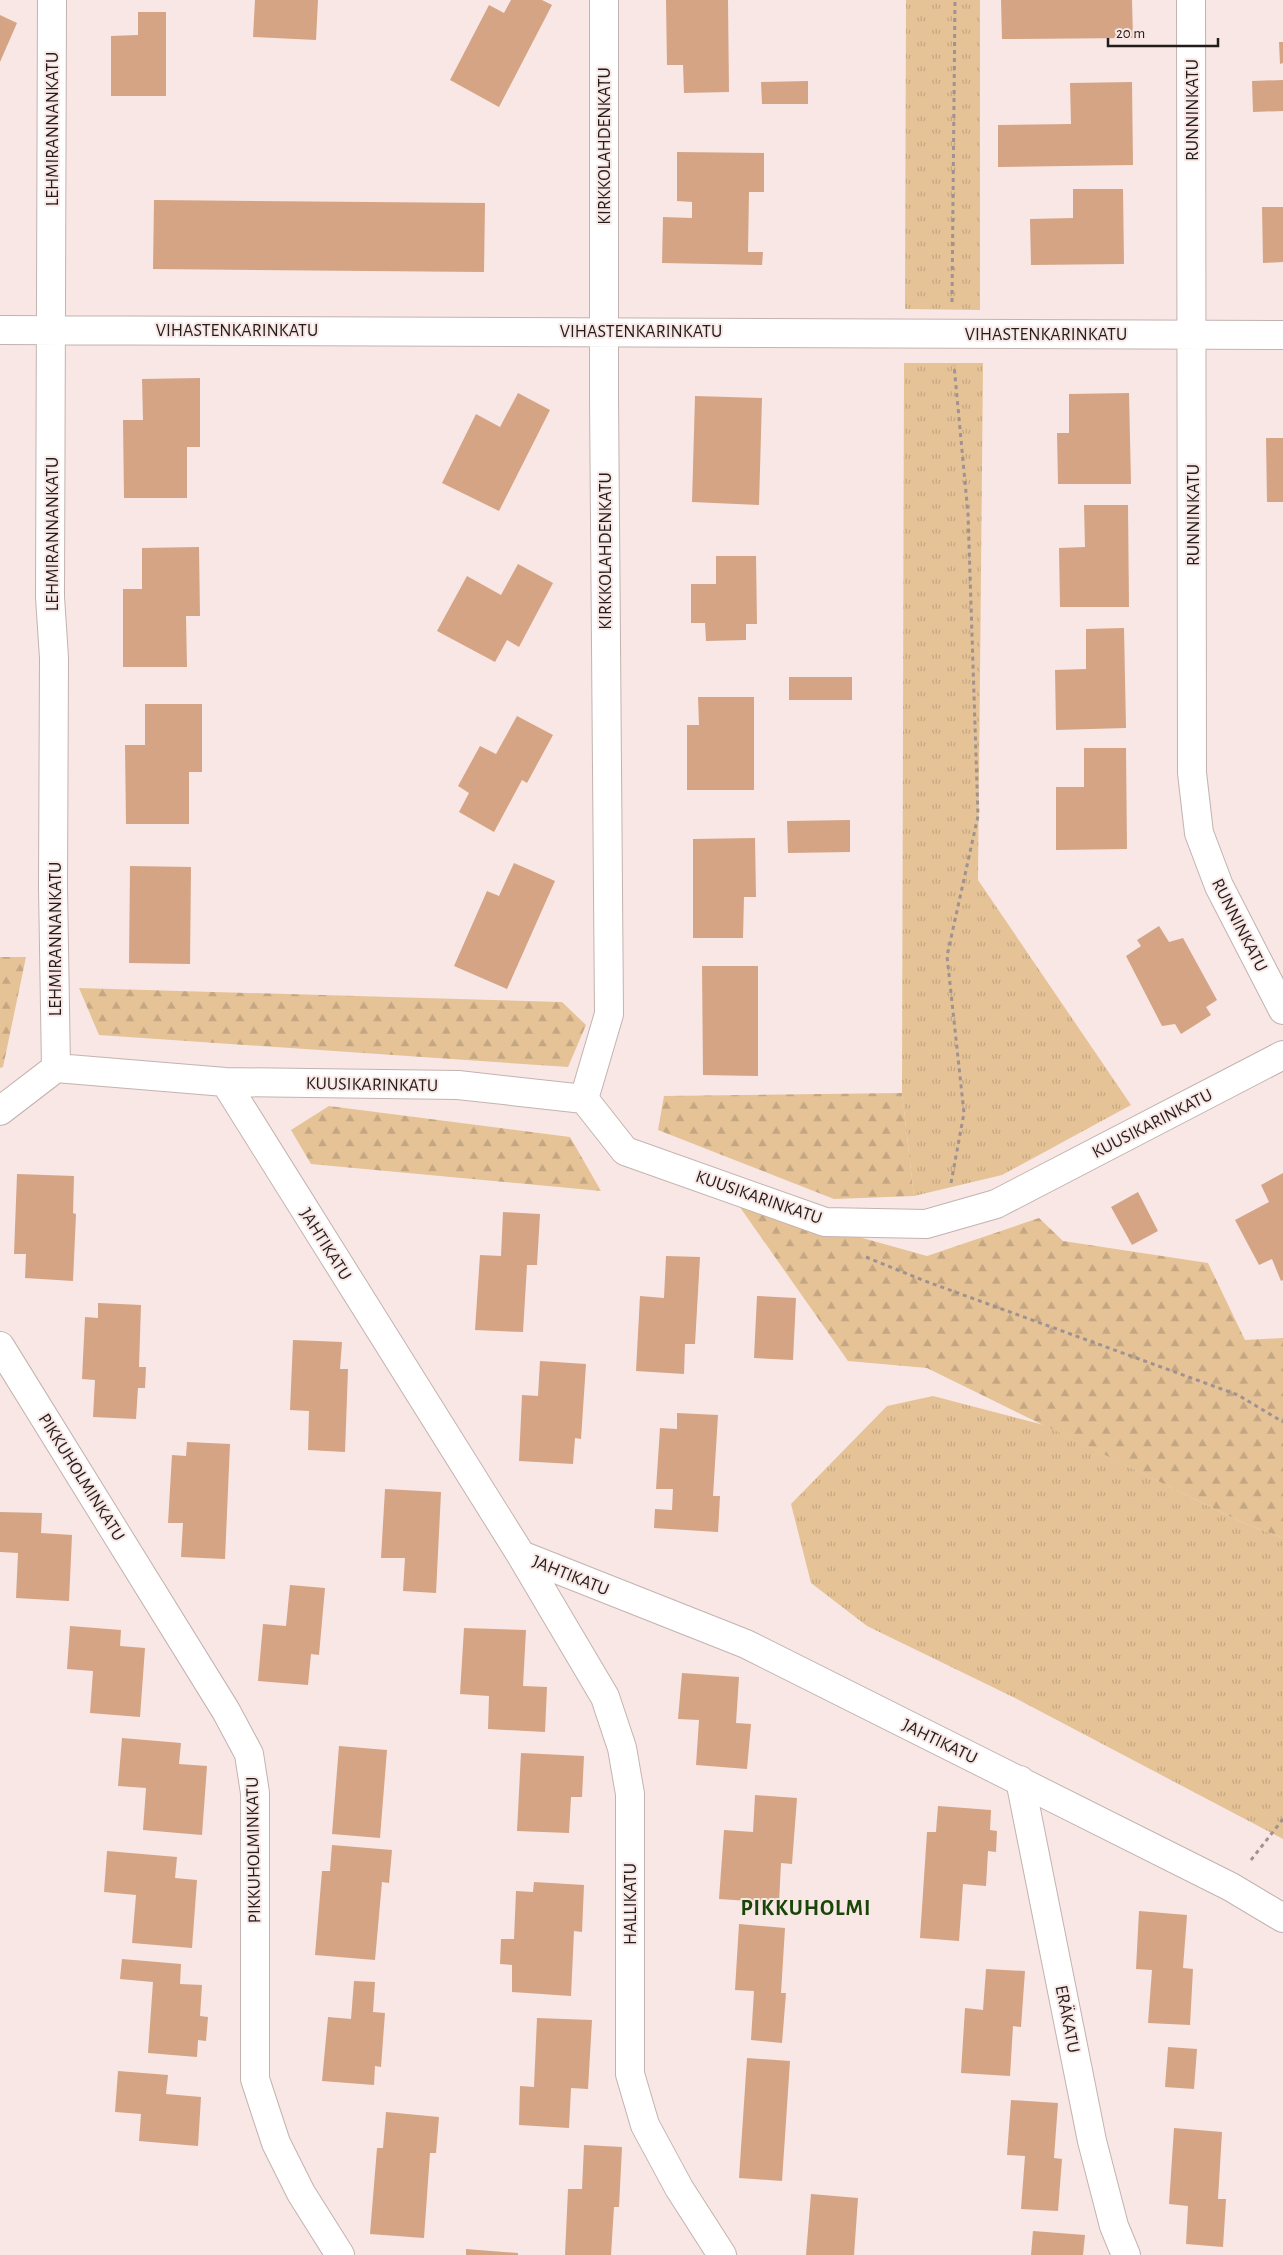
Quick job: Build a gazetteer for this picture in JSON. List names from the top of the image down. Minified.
{"streets":{"street":["RUNNINKATU","LEHMIRANNANKATU","KIRKKOLAHDENKATU","VIHASTENKARINKATU","KUUSIKARINKATU","JAHTIKATU","PIKKUHOLMINKATU","HALLIKATU","ERÄKATU"]},"crossings":[["RUNNINKATU","VIHASTENKARINKATU"],["LEHMIRANNANKATU","VIHASTENKARINKATU"],["KIRKKOLAHDENKATU","VIHASTENKARINKATU"],["KIRKKOLAHDENKATU","KUUSIKARINKATU"],["KUUSIKARINKATU","JAHTIKATU"],["JAHTIKATU","HALLIKATU"],["JAHTIKATU","ERÄKATU"]],"districts":["PIKKUHOLMI"],"scale_bar":"20 m"}
